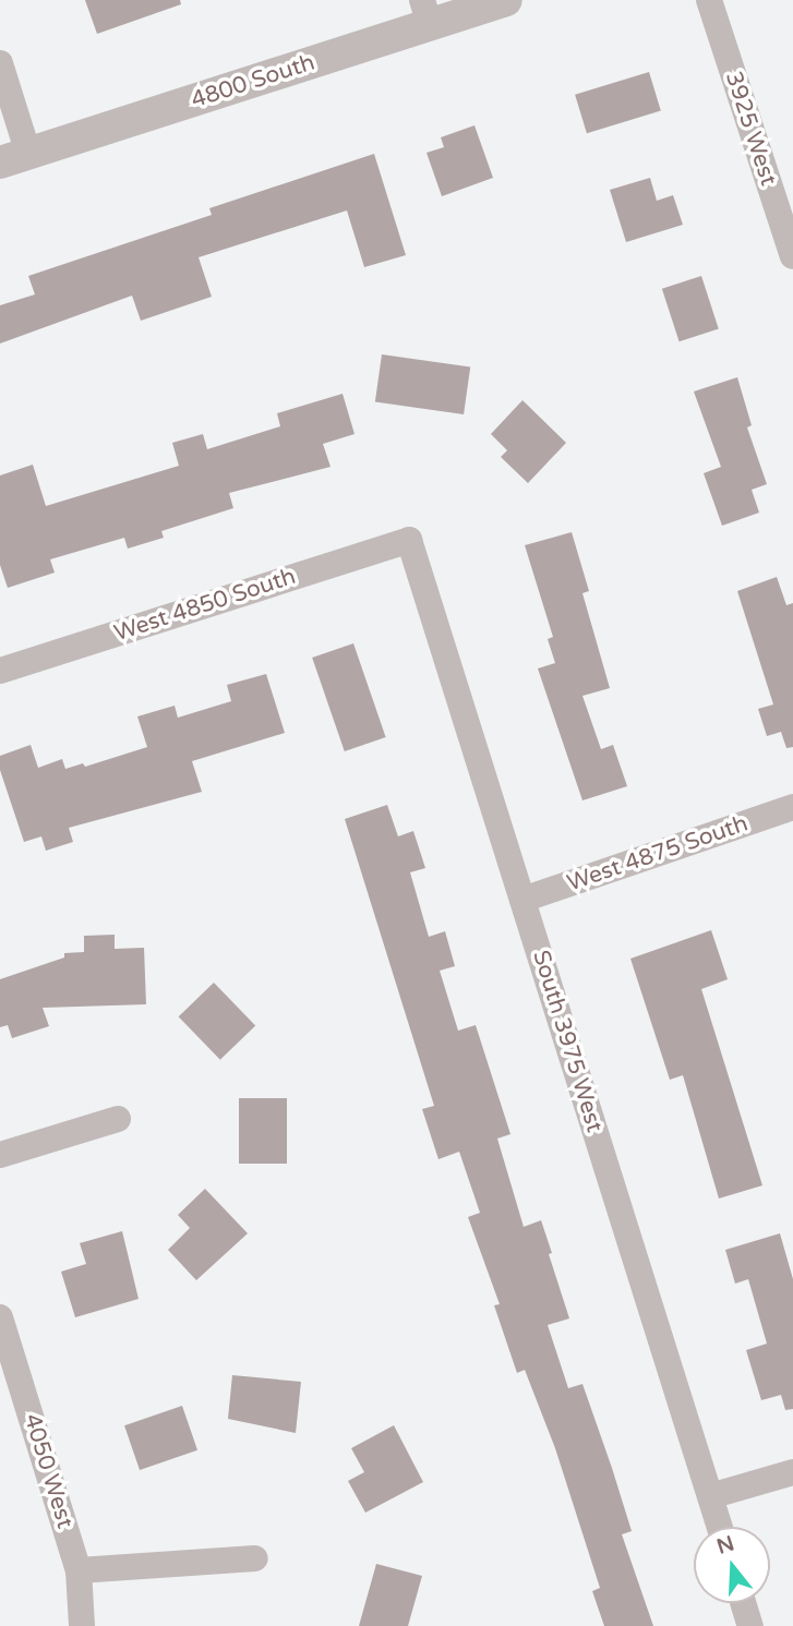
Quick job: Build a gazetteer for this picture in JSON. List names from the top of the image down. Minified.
{"streets":{"street":["4800 South","3925 West","West 4850 South","West 4875 South","South 3975 West","4050 West"]},"crossings":[["West 4850 South","South 3975 West"],["West 4875 South","South 3975 West"]],"north":"top"}
